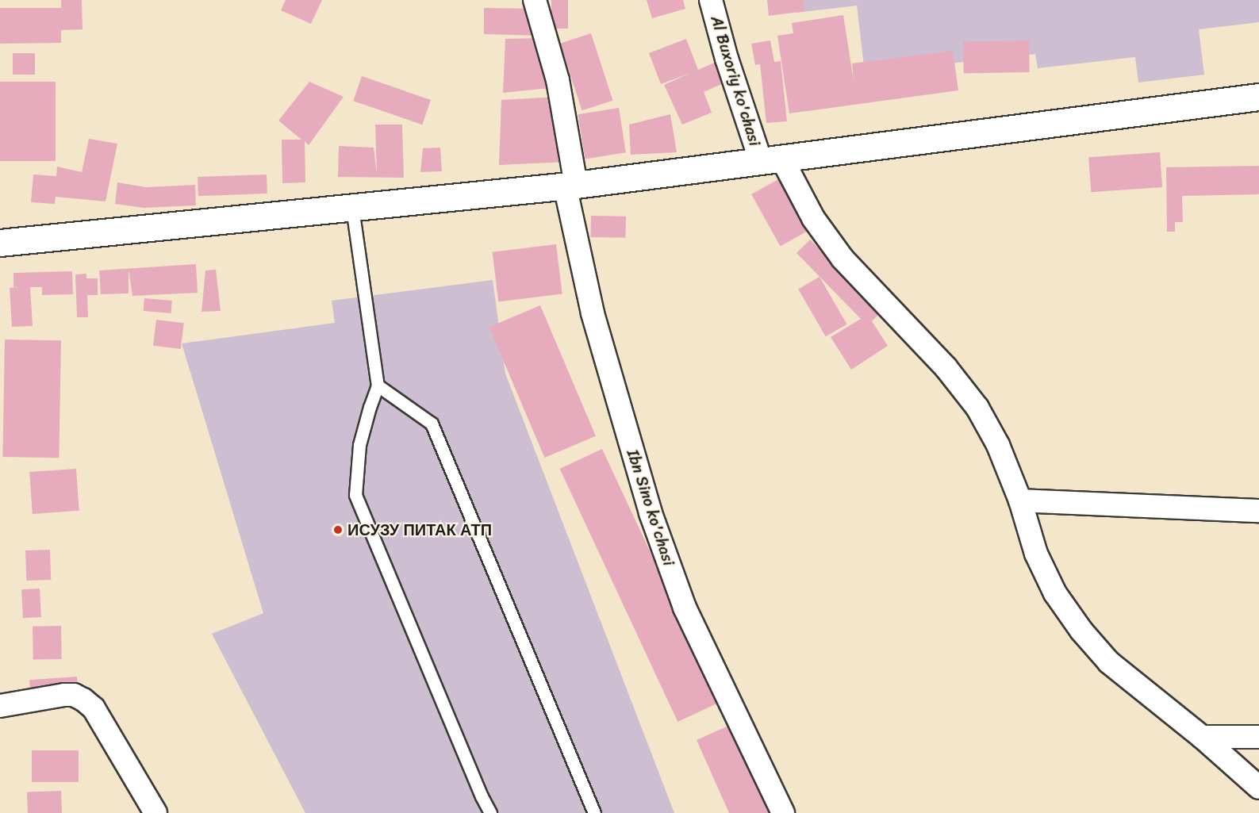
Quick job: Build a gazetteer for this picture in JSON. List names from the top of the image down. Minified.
{"streets":{"street":["Al Buxoriy ko'chasi","Ibn Sino ko'chasi"]},"places":["ИСУЗУ ПИТАК АТП"]}
